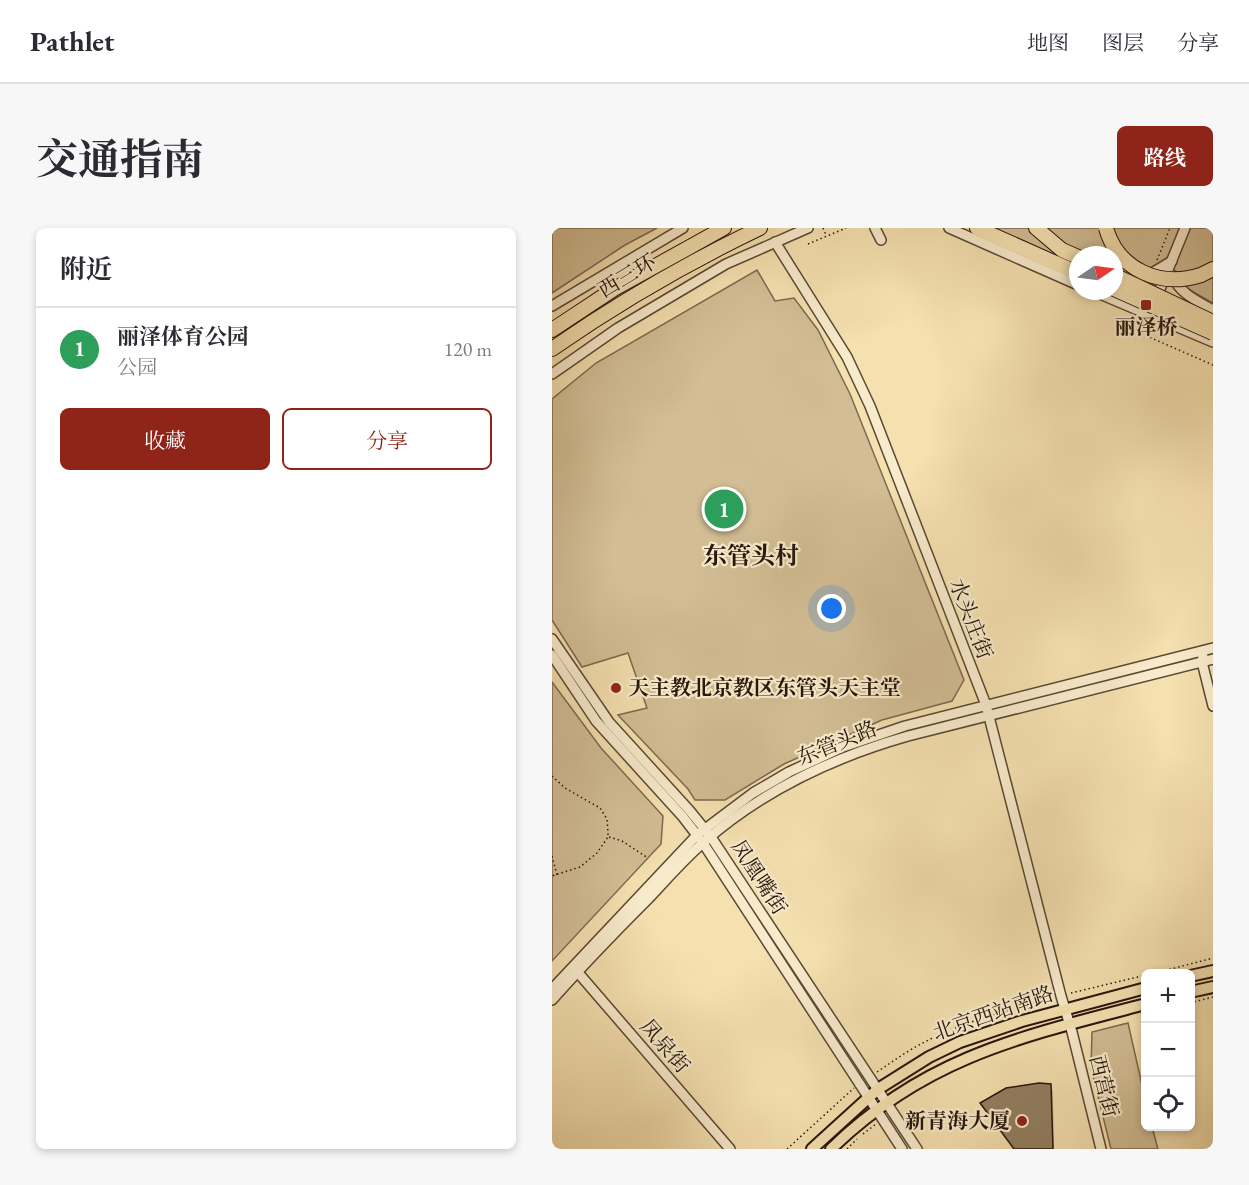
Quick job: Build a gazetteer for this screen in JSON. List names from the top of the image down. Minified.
{"streets":{"highway":["西三环"],"main road":["北京西站南路"],"street":["水头庄街","东管头路","凤凰嘴街","凤泉街","西营街"]},"crossings":[["水头庄街","东管头路"],["水头庄街","北京西站南路"],["水头庄街","西营街"],["东管头路","凤凰嘴街"],["东管头路","凤泉街"],["凤凰嘴街","北京西站南路"],["北京西站南路","西营街"]],"districts":["东管头村"],"places":{"transit":["丽泽桥"],"other":["天主教北京教区东管头天主堂","新青海大厦"]},"north":"right","page":{"header":"Pathlet","nav":["地图","图层","分享"],"title":"交通指南","buttons":["路线",["收藏","分享"]],"heading":"附近","list":[{"mark":"1","name":"丽泽体育公园","note":"公园","value":"120 m"}],"pins":"1","map_buttons":["+","−"]}}
